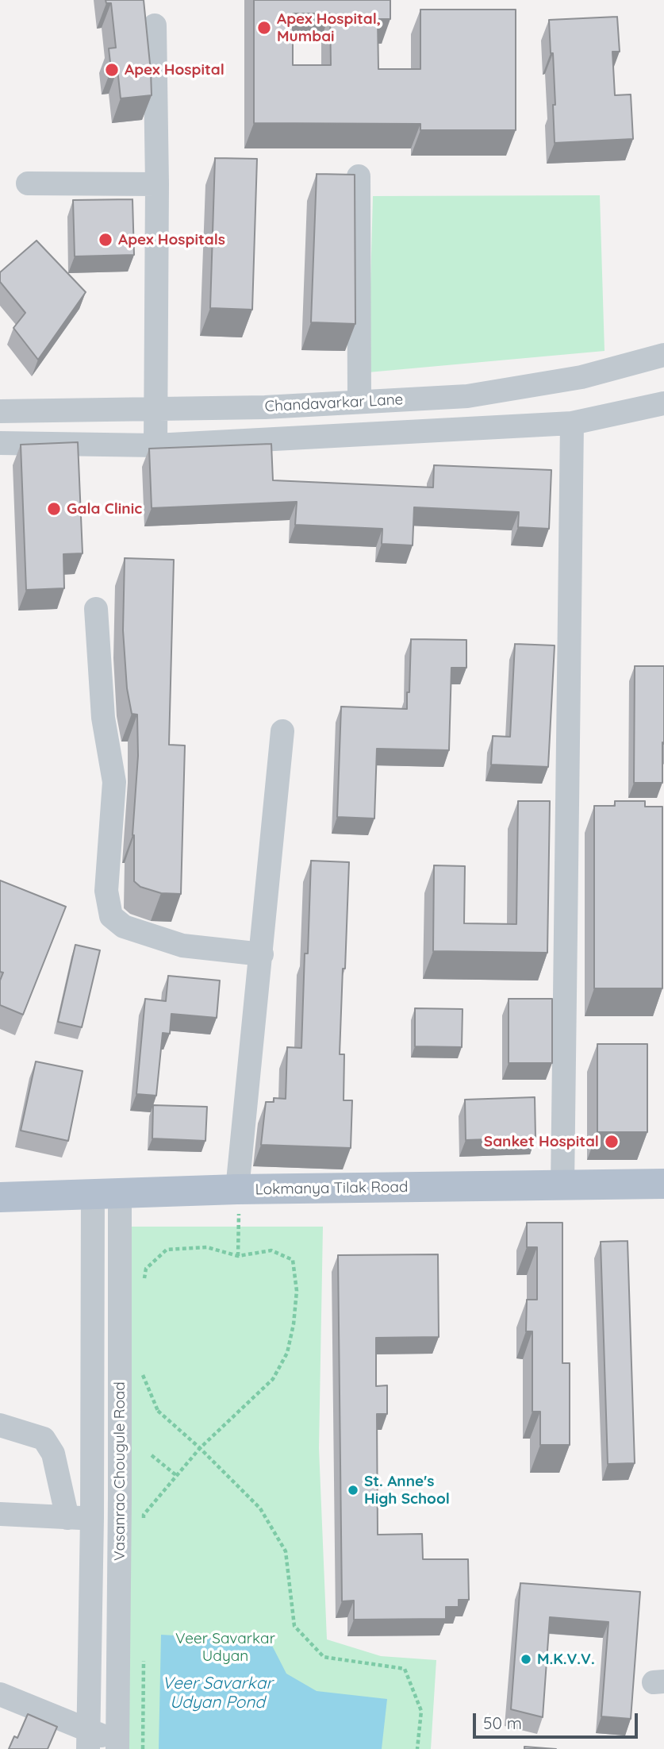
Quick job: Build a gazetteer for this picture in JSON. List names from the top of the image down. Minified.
{"streets":{"main road":["Lokmanya Tilak Road"],"street":["Chandavarkar Lane","Vasanrao Chougule Road"]},"crossings":[["Lokmanya Tilak Road","Vasanrao Chougule Road"]],"water":["Veer Savarkar Udyan Pond"],"parks":["Veer Savarkar Udyan"],"places":["Apex Hospital, Mumbai","Apex Hospital","Apex Hospitals","Gala Clinic","Sanket Hospital","St. Anne's High School","M.K.V.V."],"scale_bar":"50 m"}
